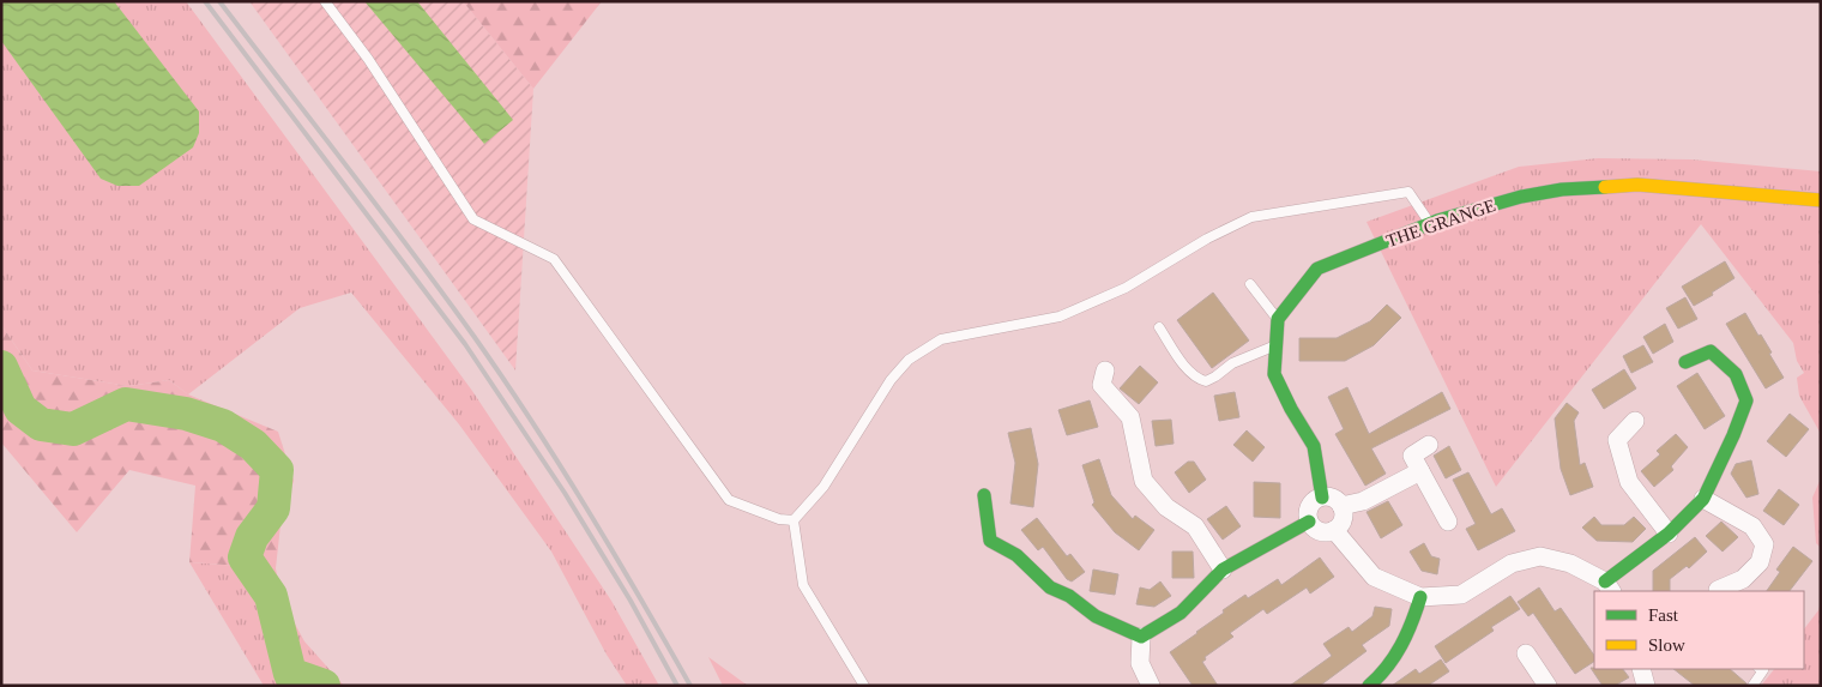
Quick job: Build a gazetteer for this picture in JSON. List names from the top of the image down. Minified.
{"streets":{"street":["THE GRANGE"]},"legend":["Fast","Slow"]}
